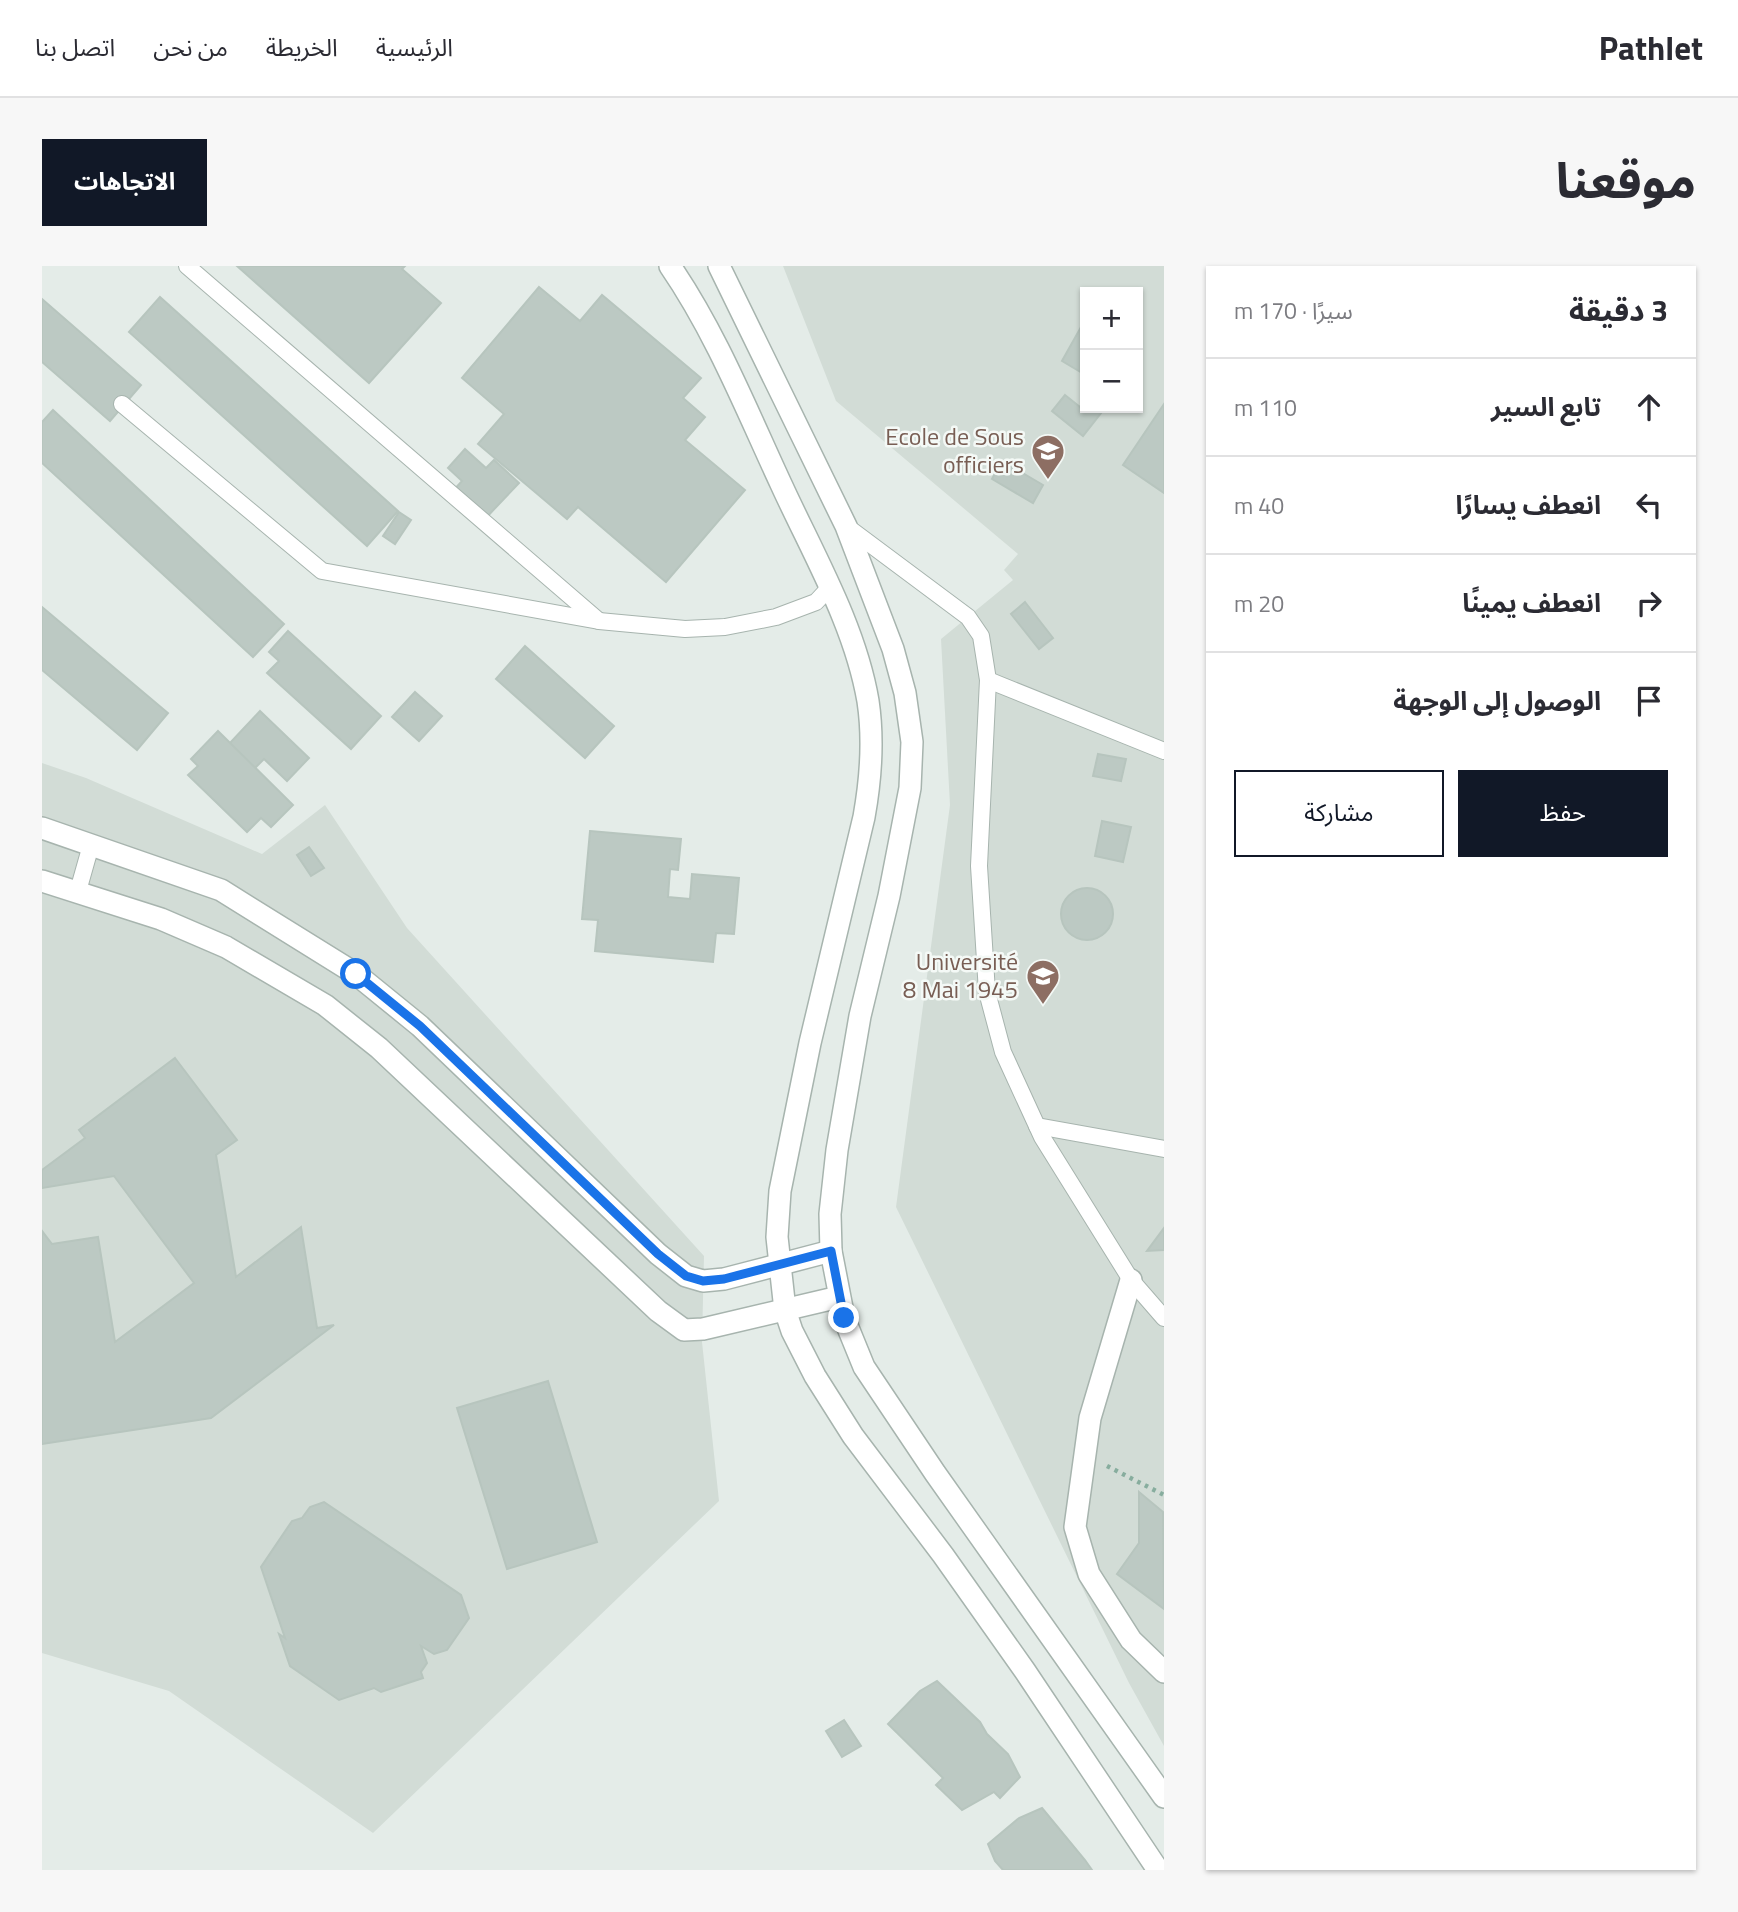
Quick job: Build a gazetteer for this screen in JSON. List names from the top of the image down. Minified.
{"places":{"school or university":["Ecole de Sous officiers","Université 8 Mai 1945"]},"page":{"header":"Pathlet","nav":["الرئيسية","الخريطة","من نحن","اتصل بنا"],"title":"موقعنا","buttons":["الاتجاهات",["حفظ","مشاركة"]],"heading":["3 دقيقة","سيرًا · 170 m"],"map_buttons":["+","−"],"list":[["تابع السير","110 m"],["انعطف يسارًا","40 m"],["انعطف يمينًا","20 m"],"الوصول إلى الوجهة"]}}
